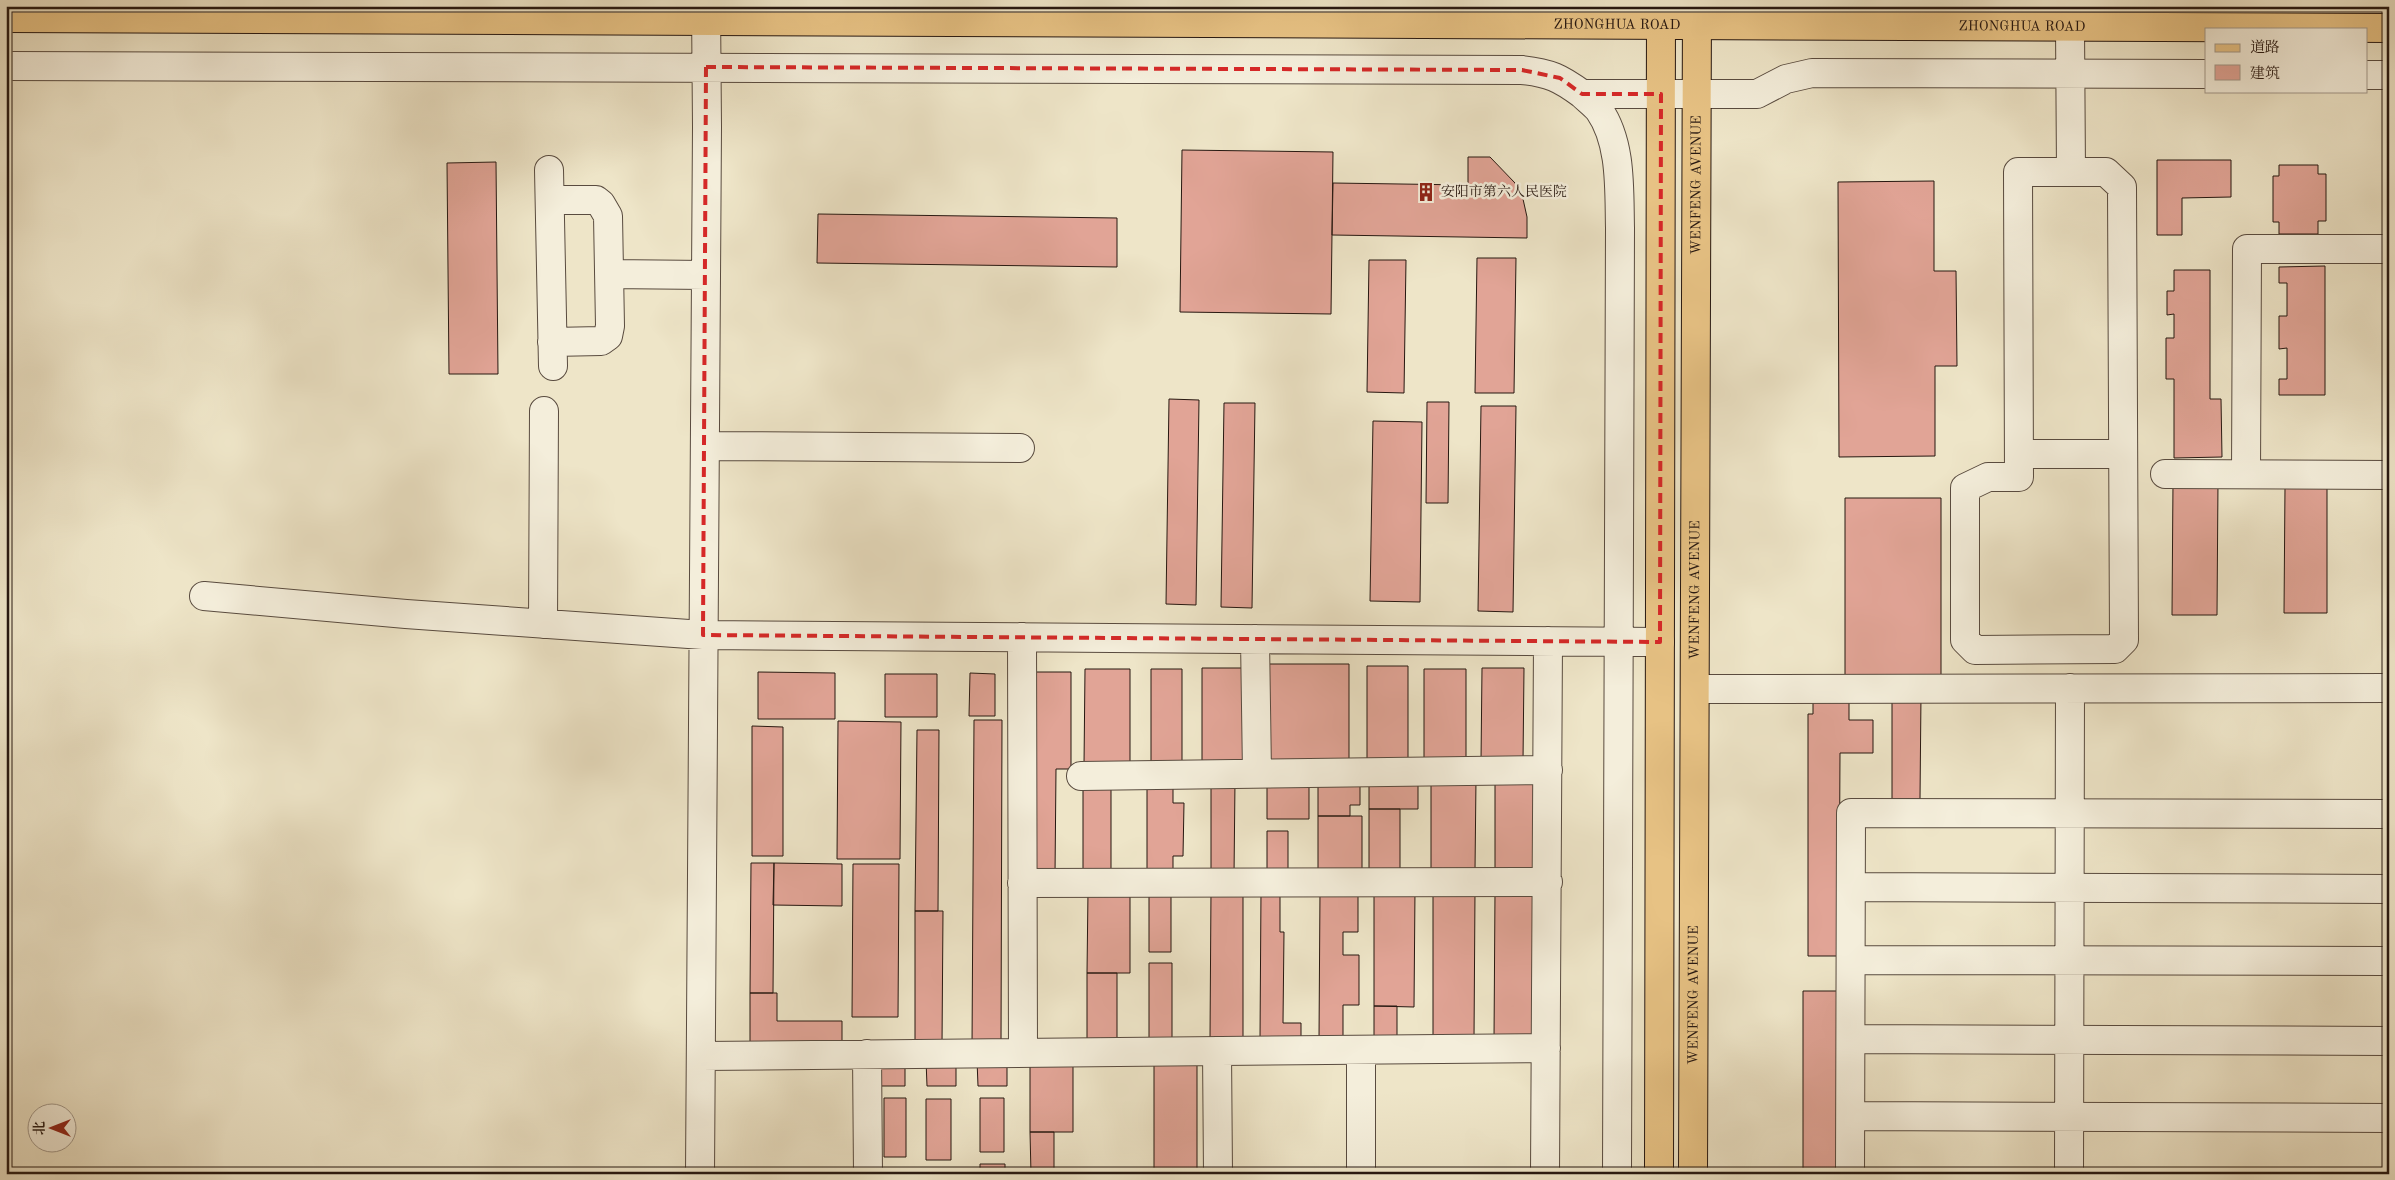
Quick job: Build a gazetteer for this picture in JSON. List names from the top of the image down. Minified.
{"streets":{"main road":["ZHONGHUA ROAD","WENFENG AVENUE"]},"crossings":[["ZHONGHUA ROAD","WENFENG AVENUE"]],"places":{"building":["安阳市第六人民医院"]},"legend":["道路","建筑"],"north":"left"}
